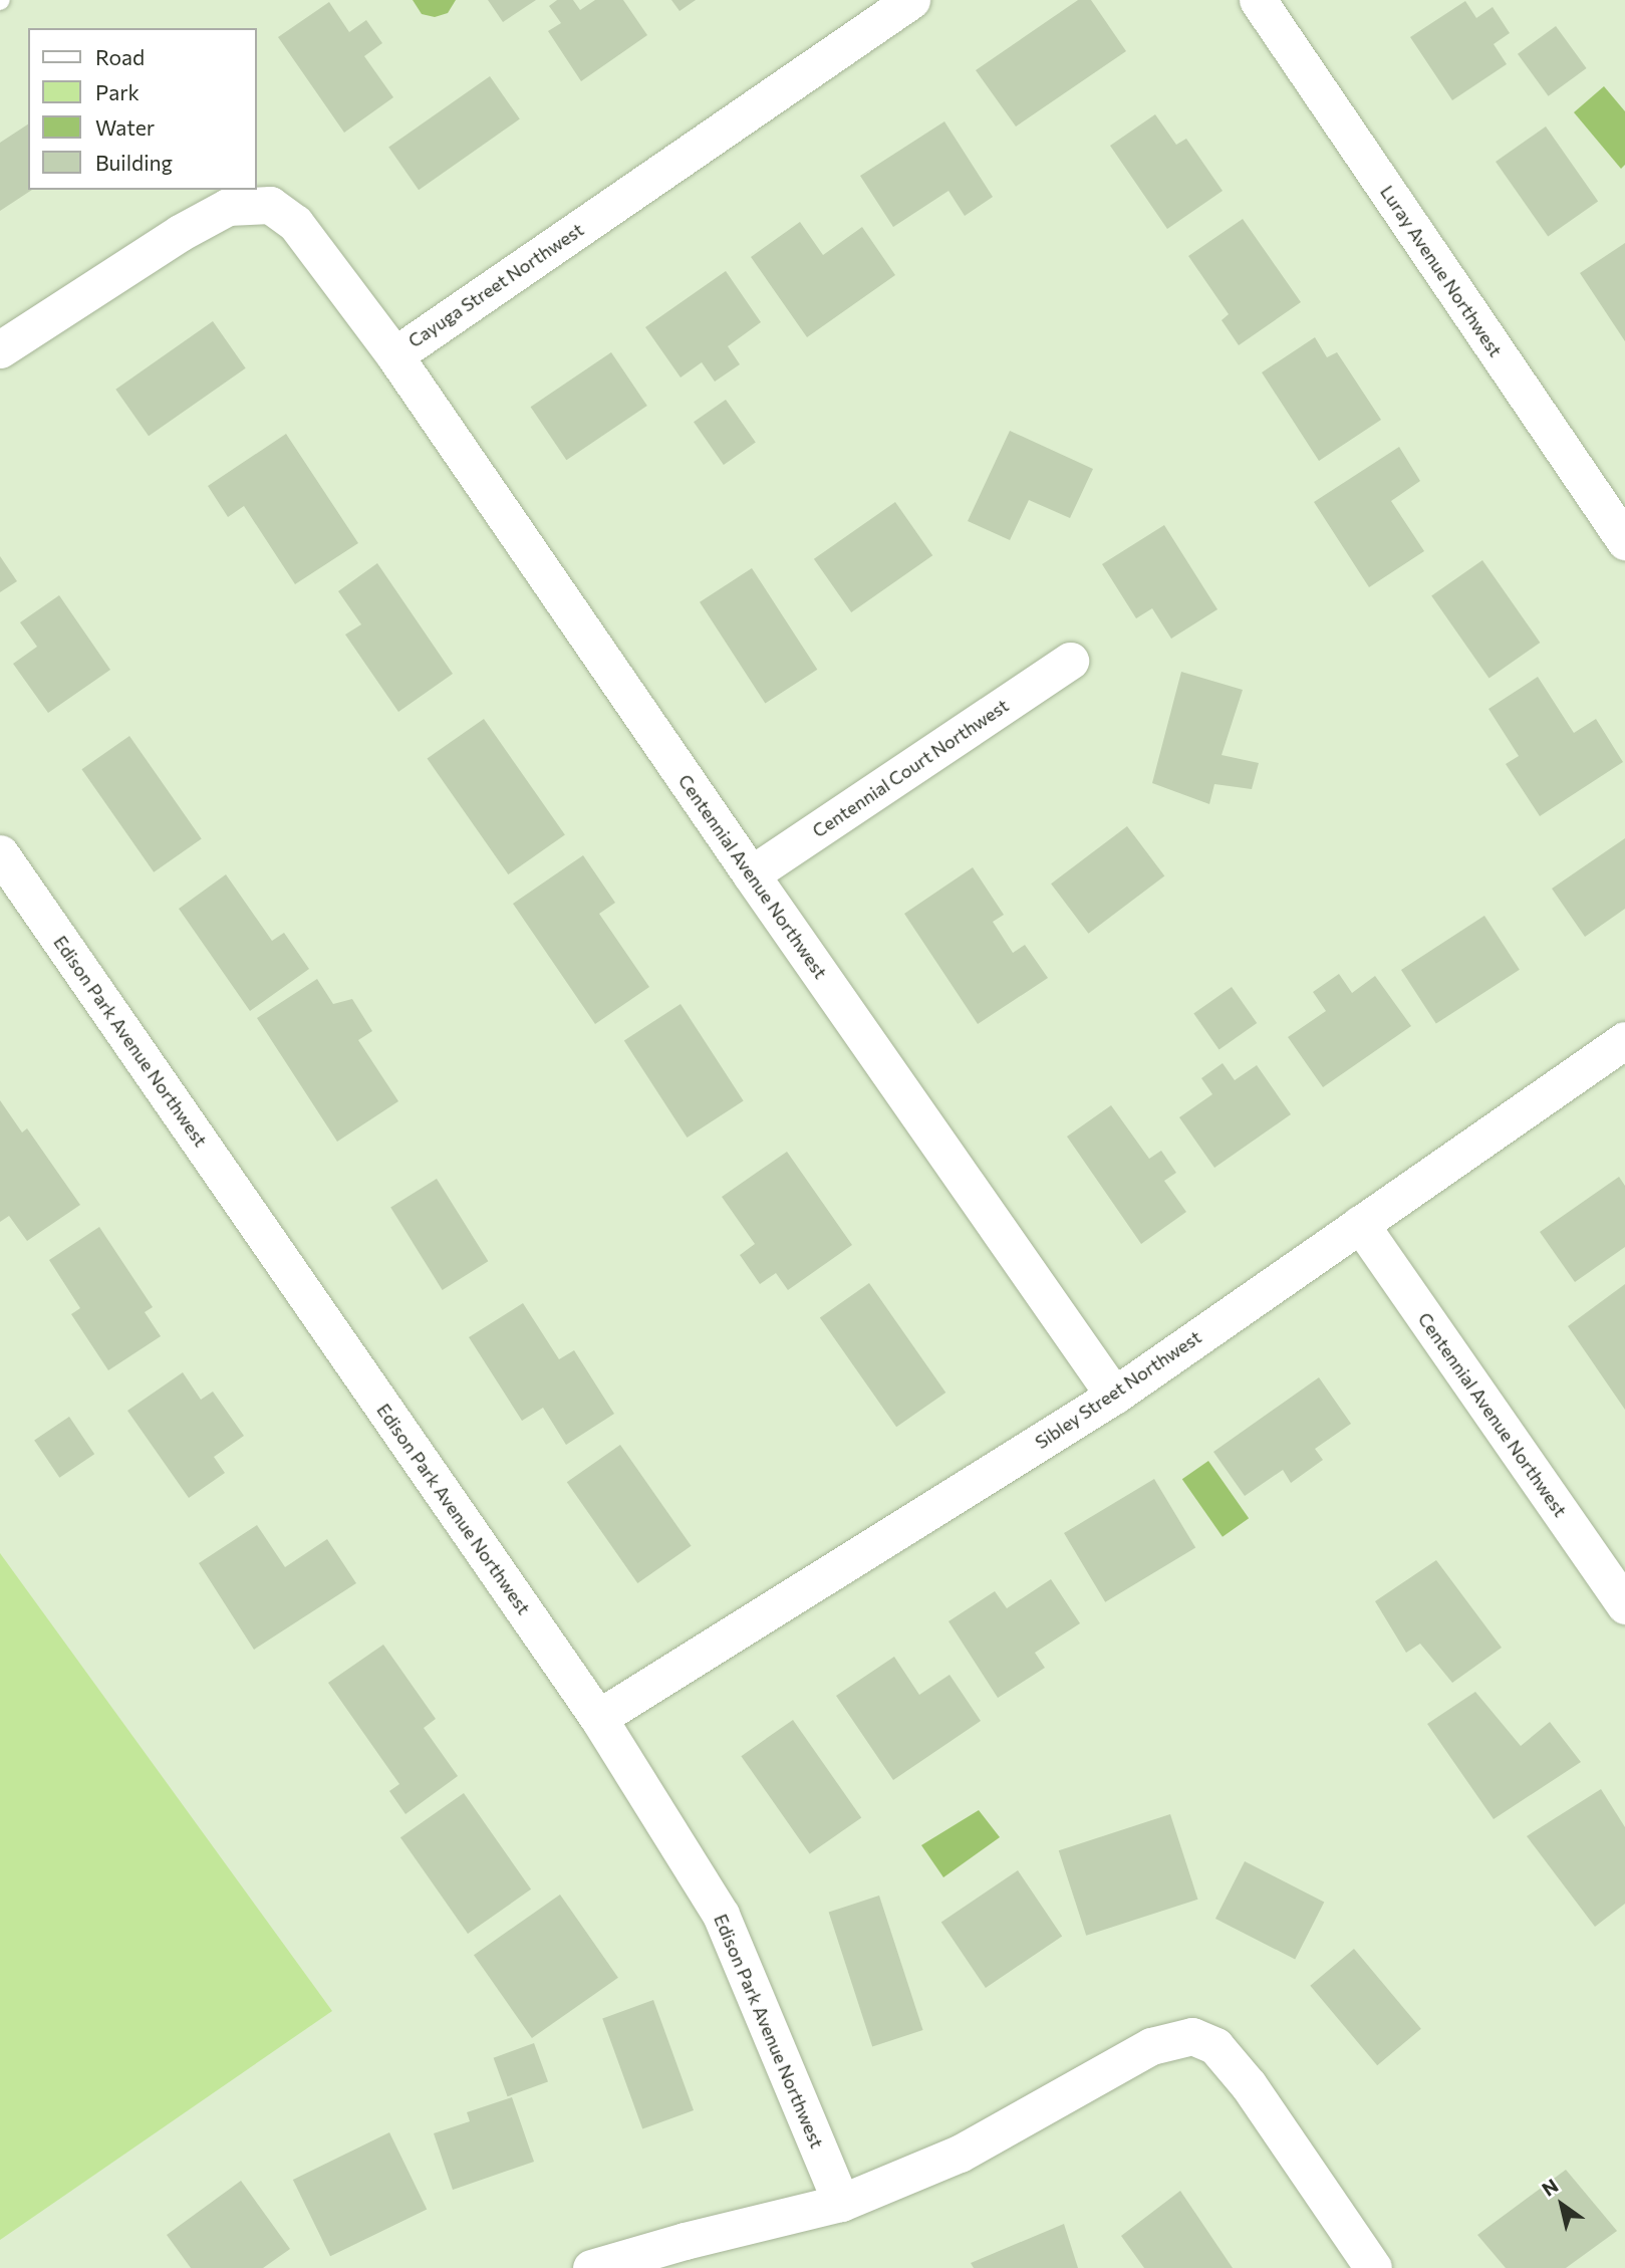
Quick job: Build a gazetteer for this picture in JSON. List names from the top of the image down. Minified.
{"streets":{"street":["Luray Avenue Northwest","Cayuga Street Northwest","Centennial Court Northwest","Centennial Avenue Northwest","Edison Park Avenue Northwest","Sibley Street Northwest"]},"crossings":[["Cayuga Street Northwest","Centennial Avenue Northwest"],["Centennial Court Northwest","Centennial Avenue Northwest"],["Centennial Avenue Northwest","Sibley Street Northwest"],["Edison Park Avenue Northwest","Sibley Street Northwest"]],"legend":["Road","Park","Water","Building"],"north":"top left"}
